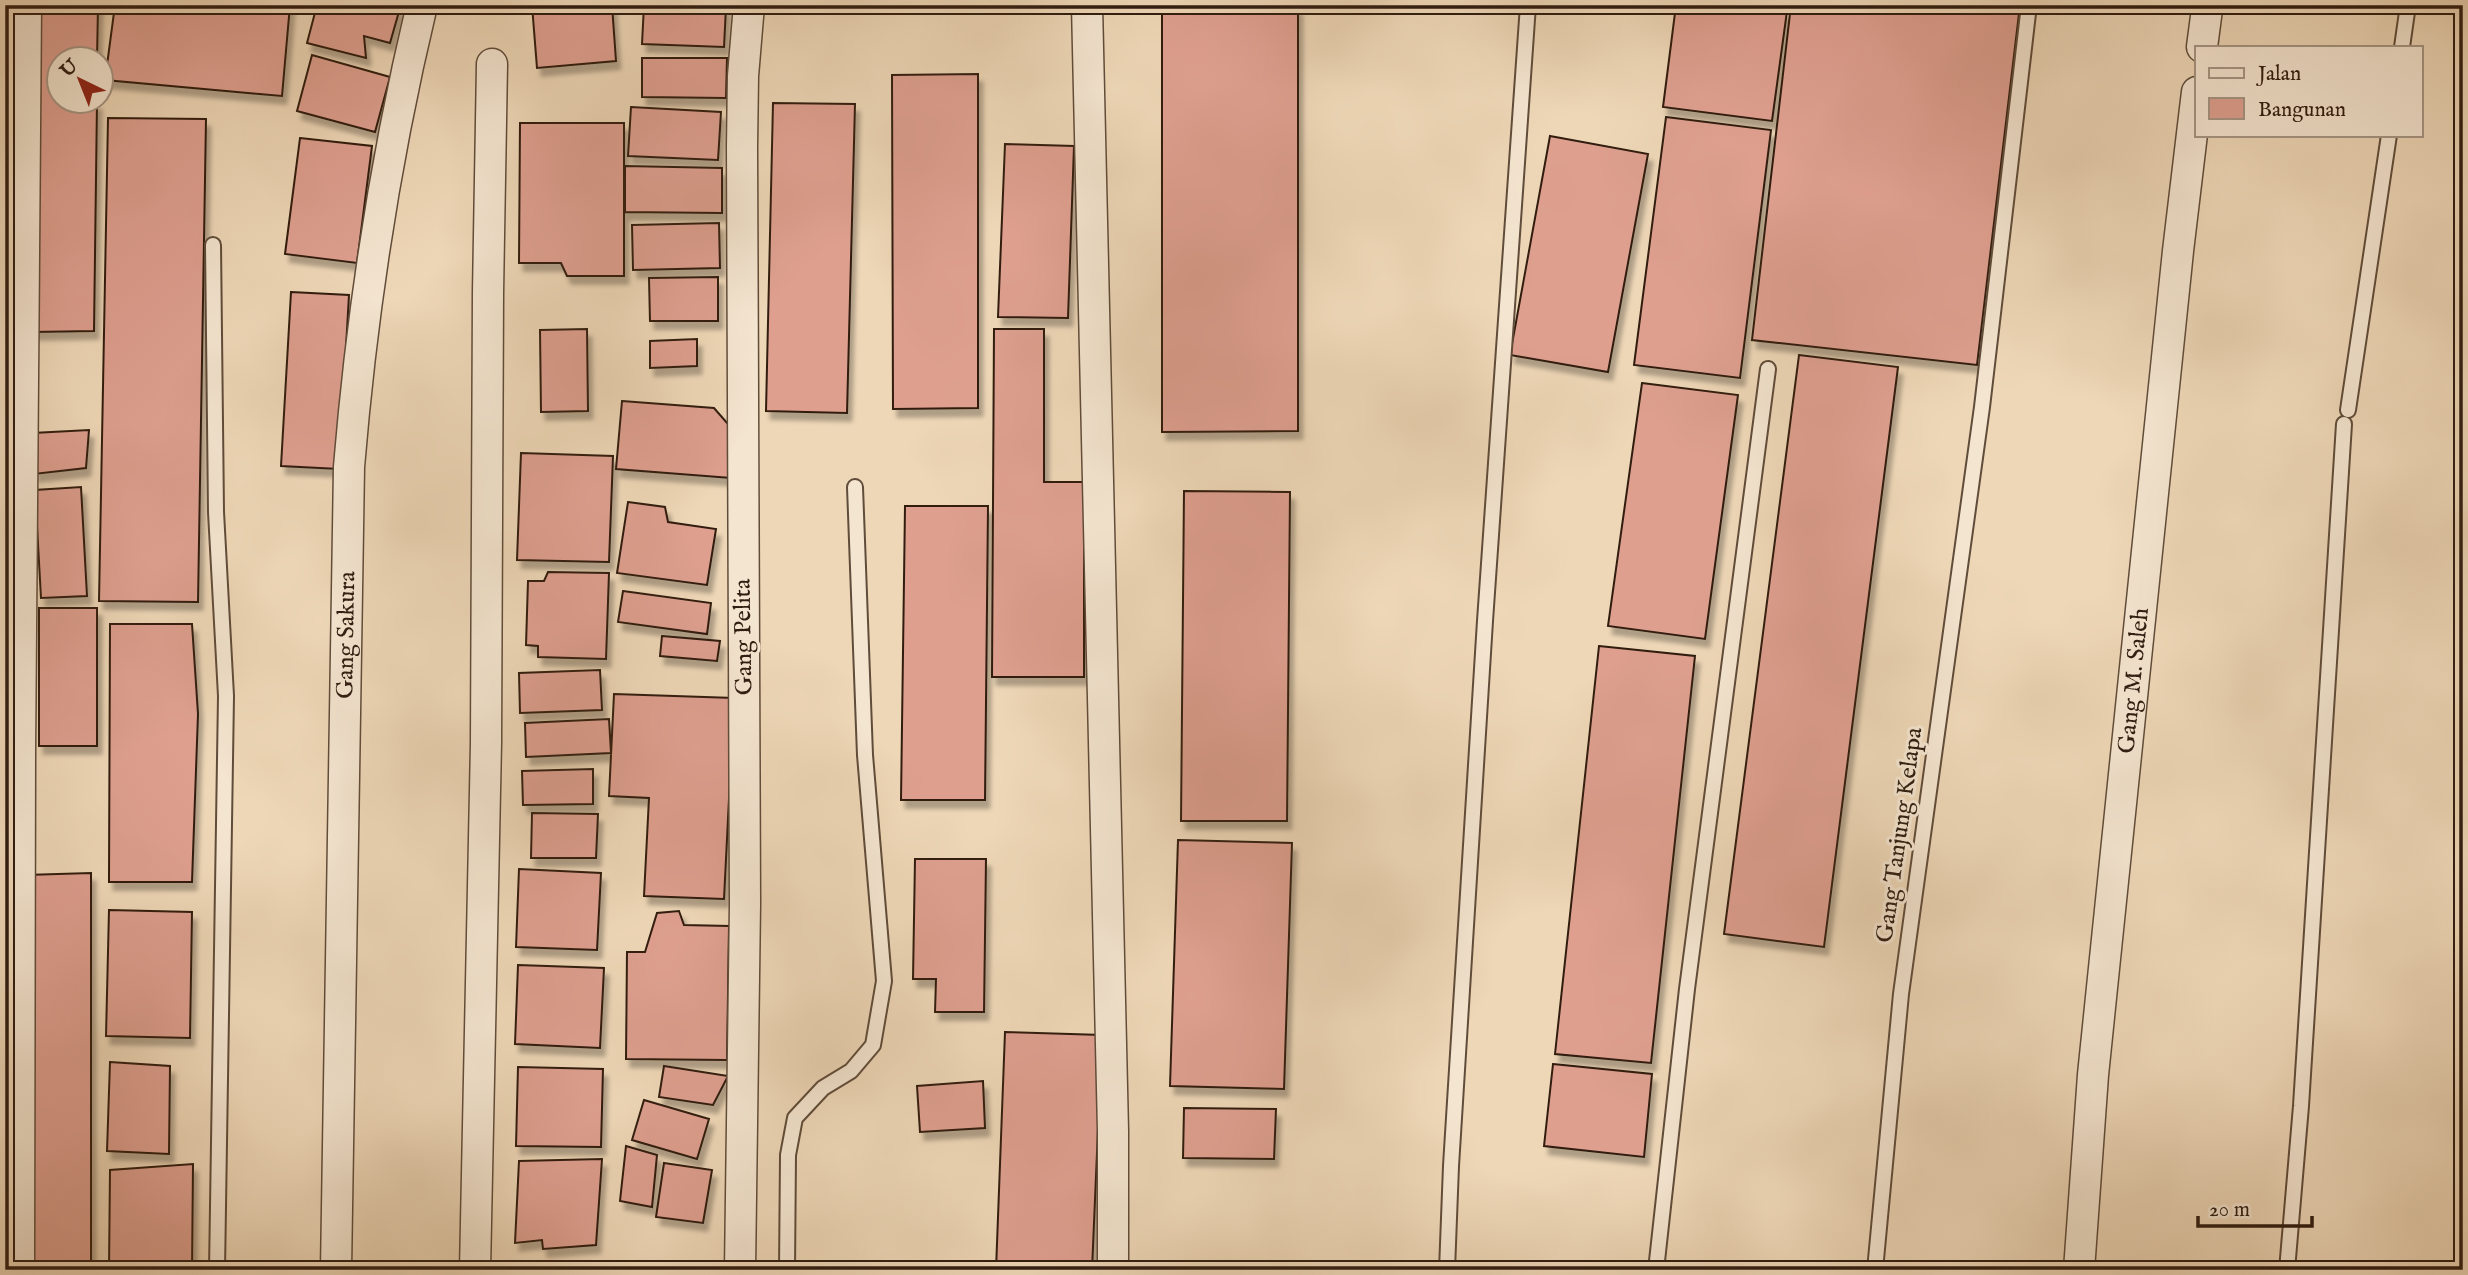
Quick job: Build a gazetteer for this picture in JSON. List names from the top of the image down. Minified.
{"streets":{"street":["Gang Sakura","Gang Pelita","Gang M. Saleh"],"lane":["Gang Tanjung Kelapa"]},"legend":["Jalan","Bangunan"],"scale_bar":"20 m","north":"top left"}
